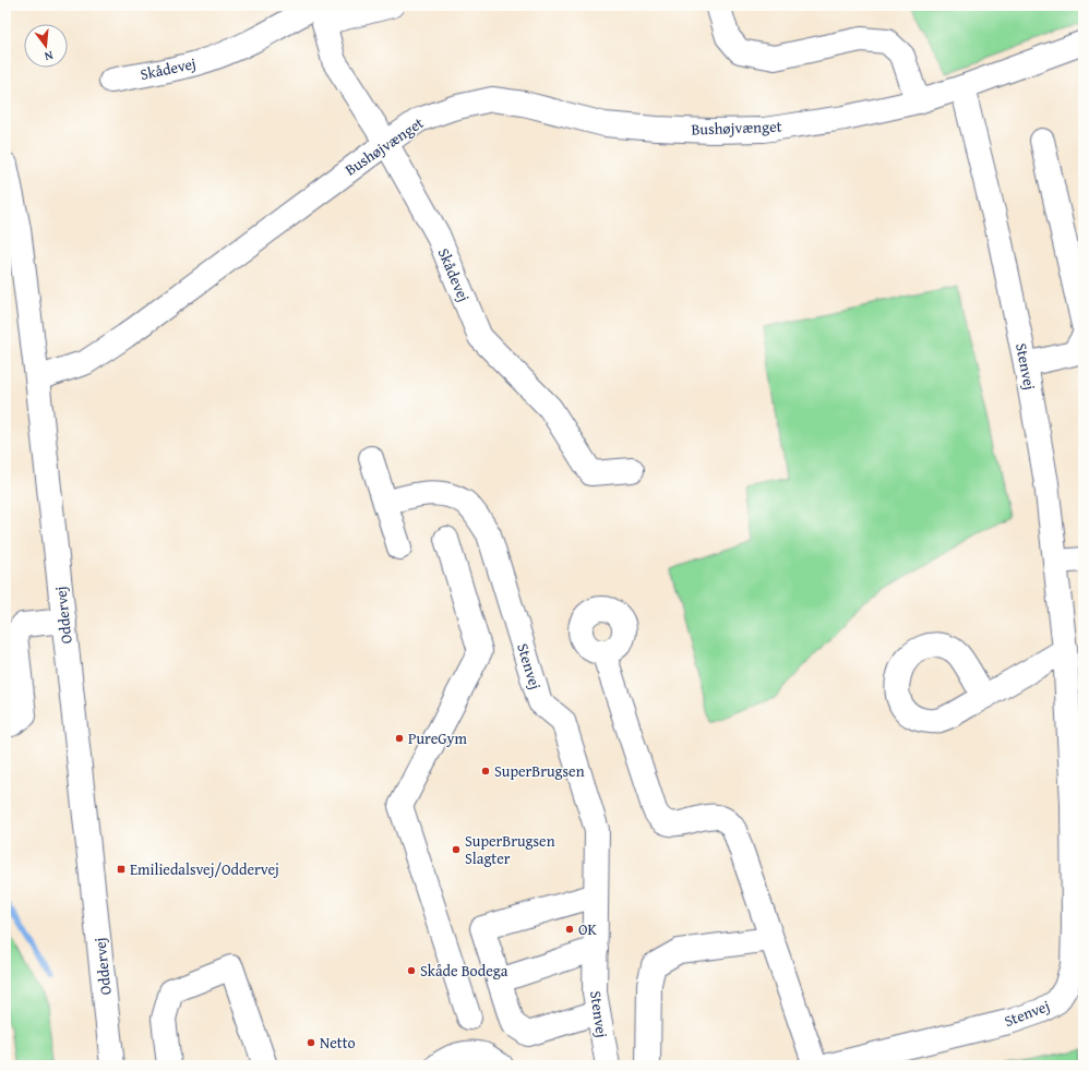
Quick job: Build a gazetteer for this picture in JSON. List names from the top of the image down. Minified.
{"streets":{"street":["Skådevej","Bushøjvænget","Stenvej","Oddervej"]},"crossings":[["Skådevej","Bushøjvænget"],["Bushøjvænget","Stenvej"],["Bushøjvænget","Oddervej"]],"places":{"other":["PureGym","SuperBrugsen","SuperBrugsen Slagter","OK","Skåde Bodega","Netto"],"transit":["Emiliedalsvej/Oddervej"]},"north":"bottom"}
